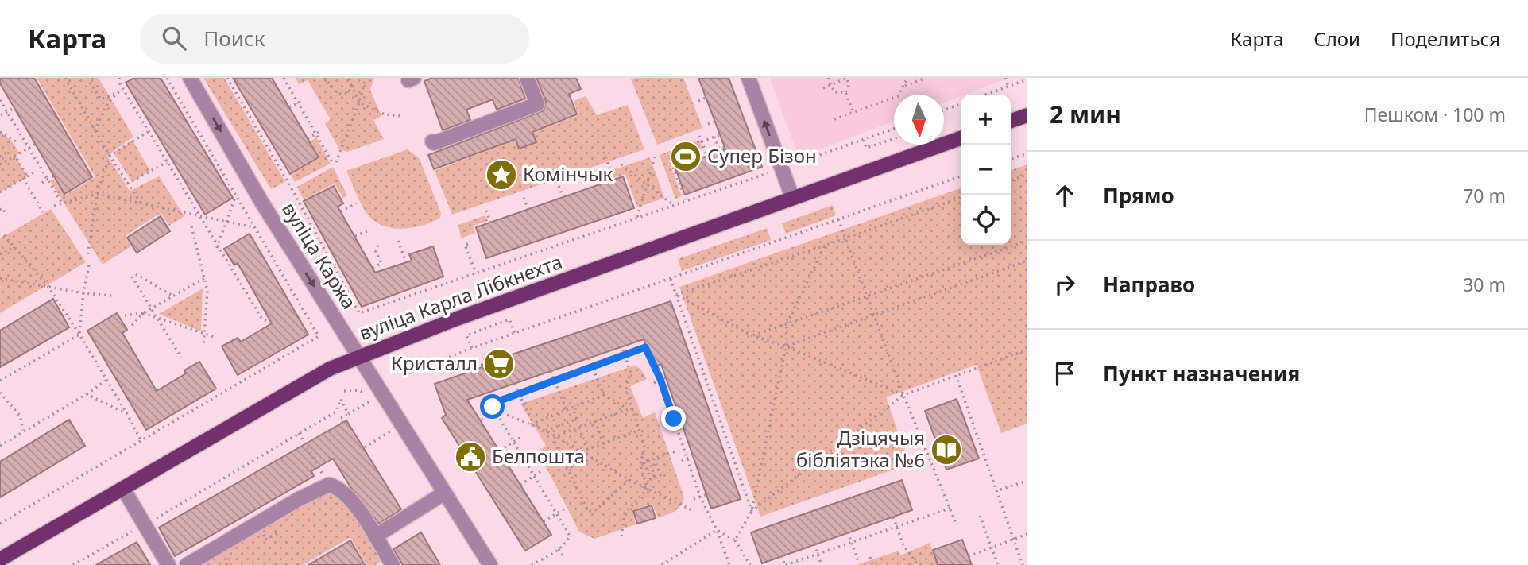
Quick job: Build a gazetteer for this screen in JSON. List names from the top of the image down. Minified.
{"streets":{"main road":["вуліца Карла Лібкнехта"],"street":["вуліца Каржа"]},"crossings":[["вуліца Каржа","вуліца Карла Лібкнехта"]],"one_way":["вуліца Каржа"],"places":{"sports":["Супер Бізон"],"place":["Комінчык"],"supermarket":["Кристалл"],"library":["Дзіцячыя бібліятэка №6"],"public building":["Белпошта"]},"north":"bottom","page":{"header":"Карта","search":"Поиск","nav":["Карта","Слои","Поделиться"],"heading":["2 мин","Пешком · 100 m"],"map_buttons":["+","−"],"list":[["Прямо","70 m"],["Направо","30 m"],"Пункт назначения"]}}
